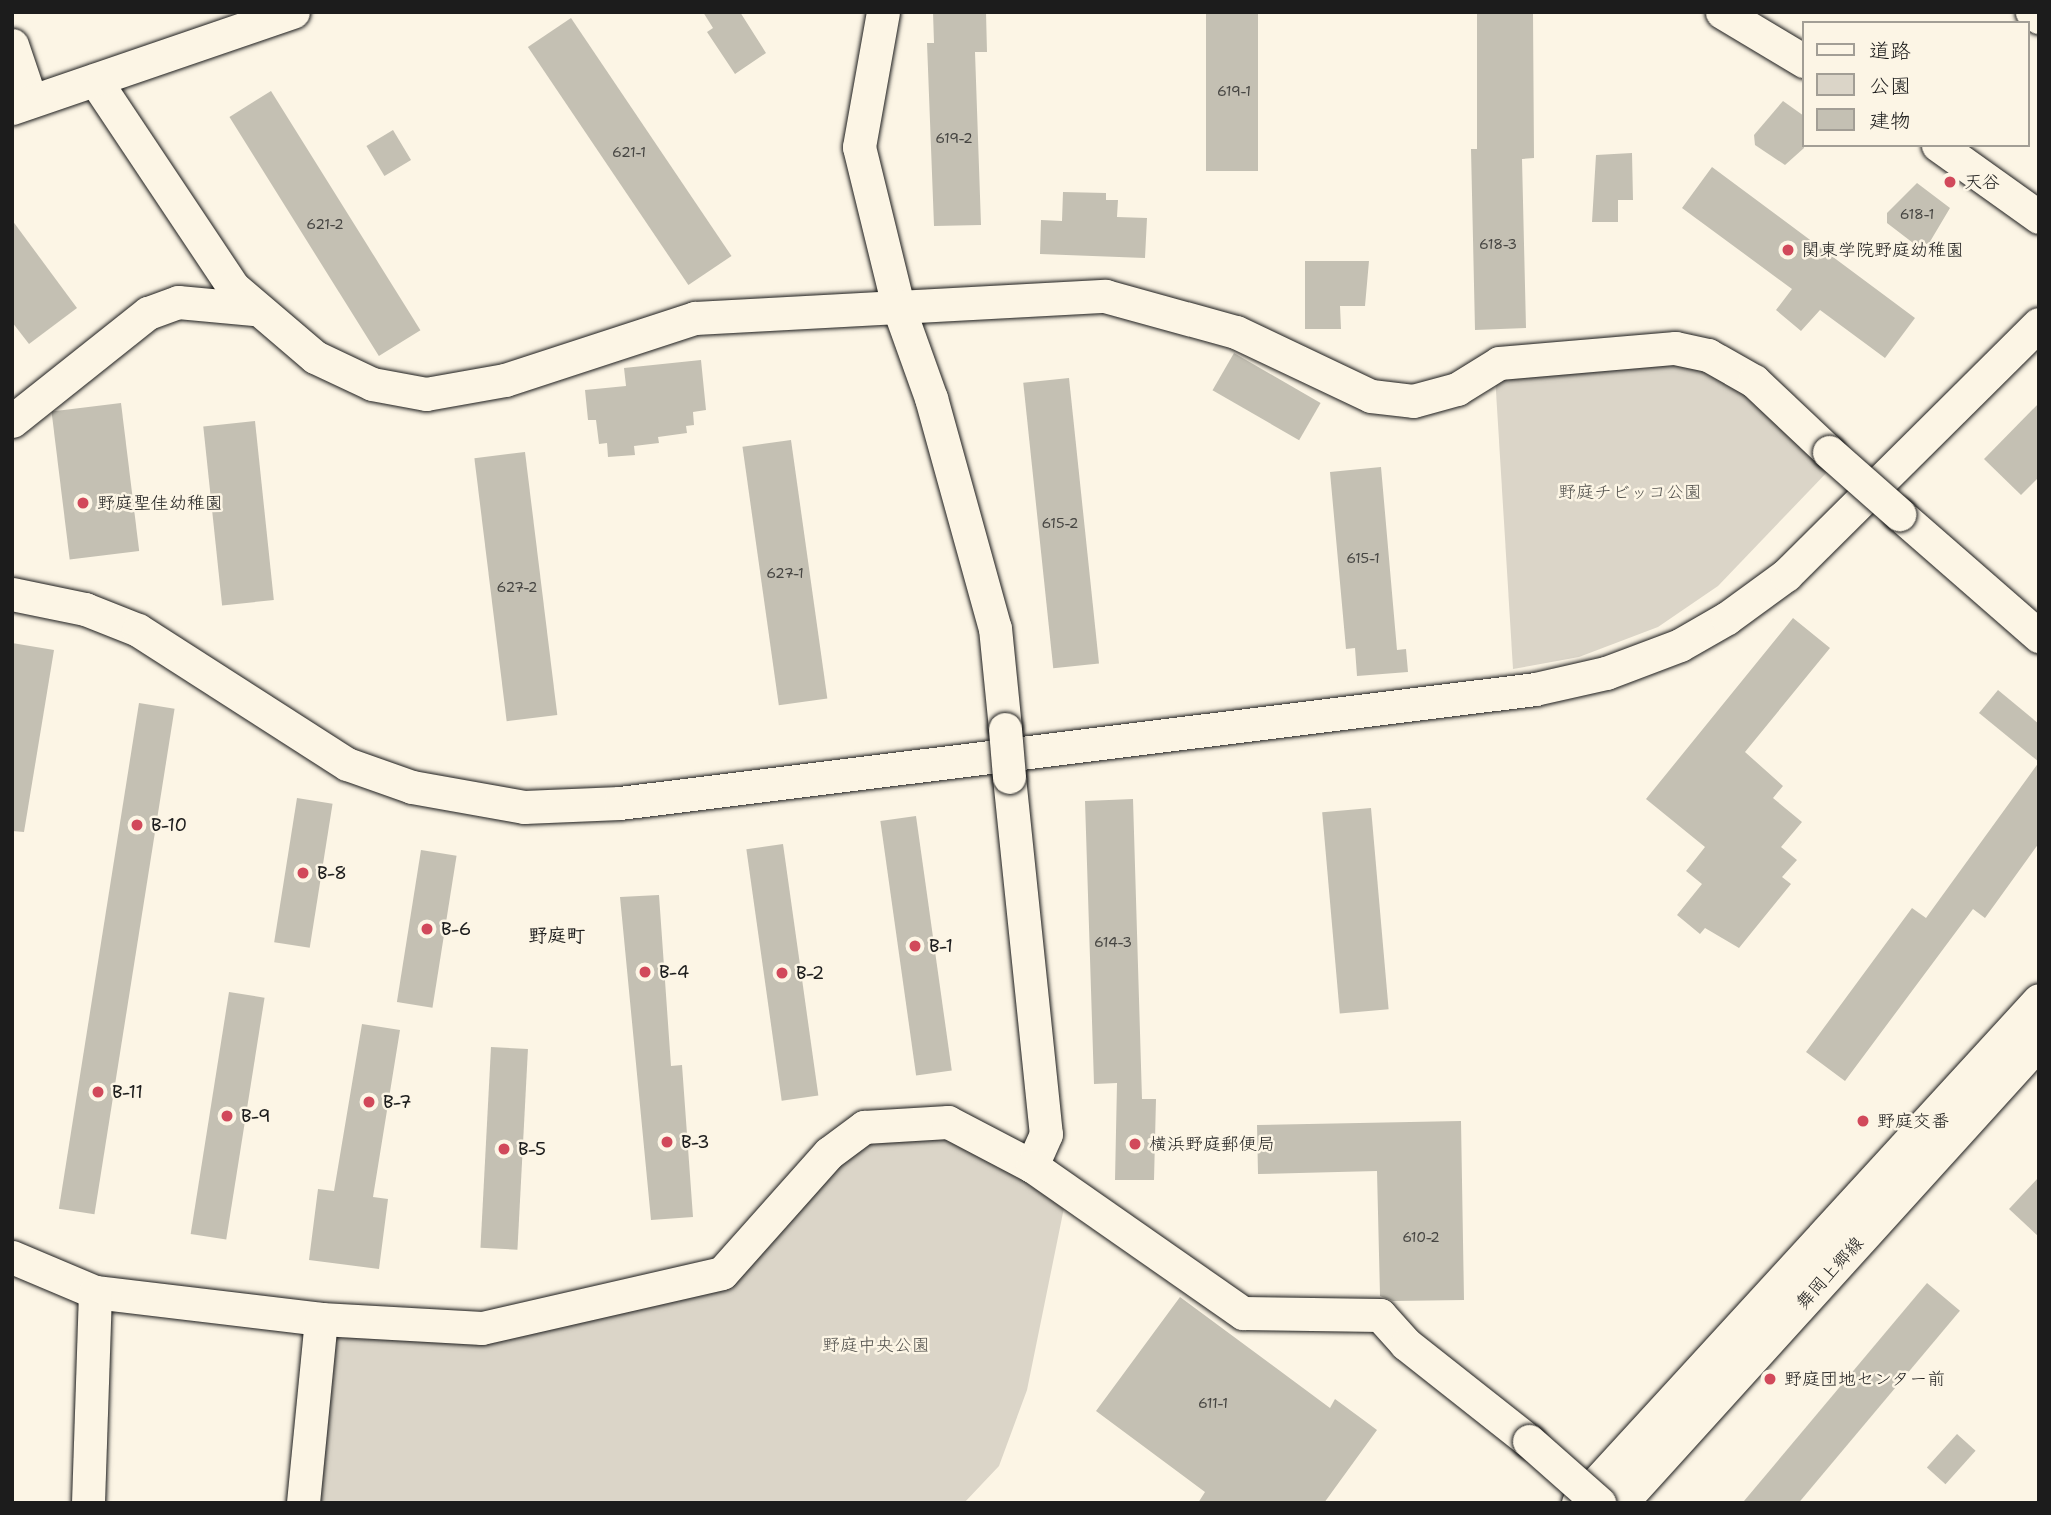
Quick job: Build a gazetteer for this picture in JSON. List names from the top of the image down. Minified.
{"streets":{"street":["舞岡上郷線"]},"districts":["野庭町"],"parks":["野庭チビッコ公園","野庭中央公園"],"places":["天谷","関東学院野庭幼稚園","野庭聖佳幼稚園","B-10","B-8","B-6","B-1","B-4","B-2","B-11","B-7","B-9","野庭交番","B-3","横浜野庭郵便局","B-5","野庭団地センター前"],"house_numbers":["619-1","619-2","621-1","618-1","621-2","618-3","615-2","615-1","627-1","627-2","614-3","610-2","611-1"],"legend":["道路","公園","建物"]}
